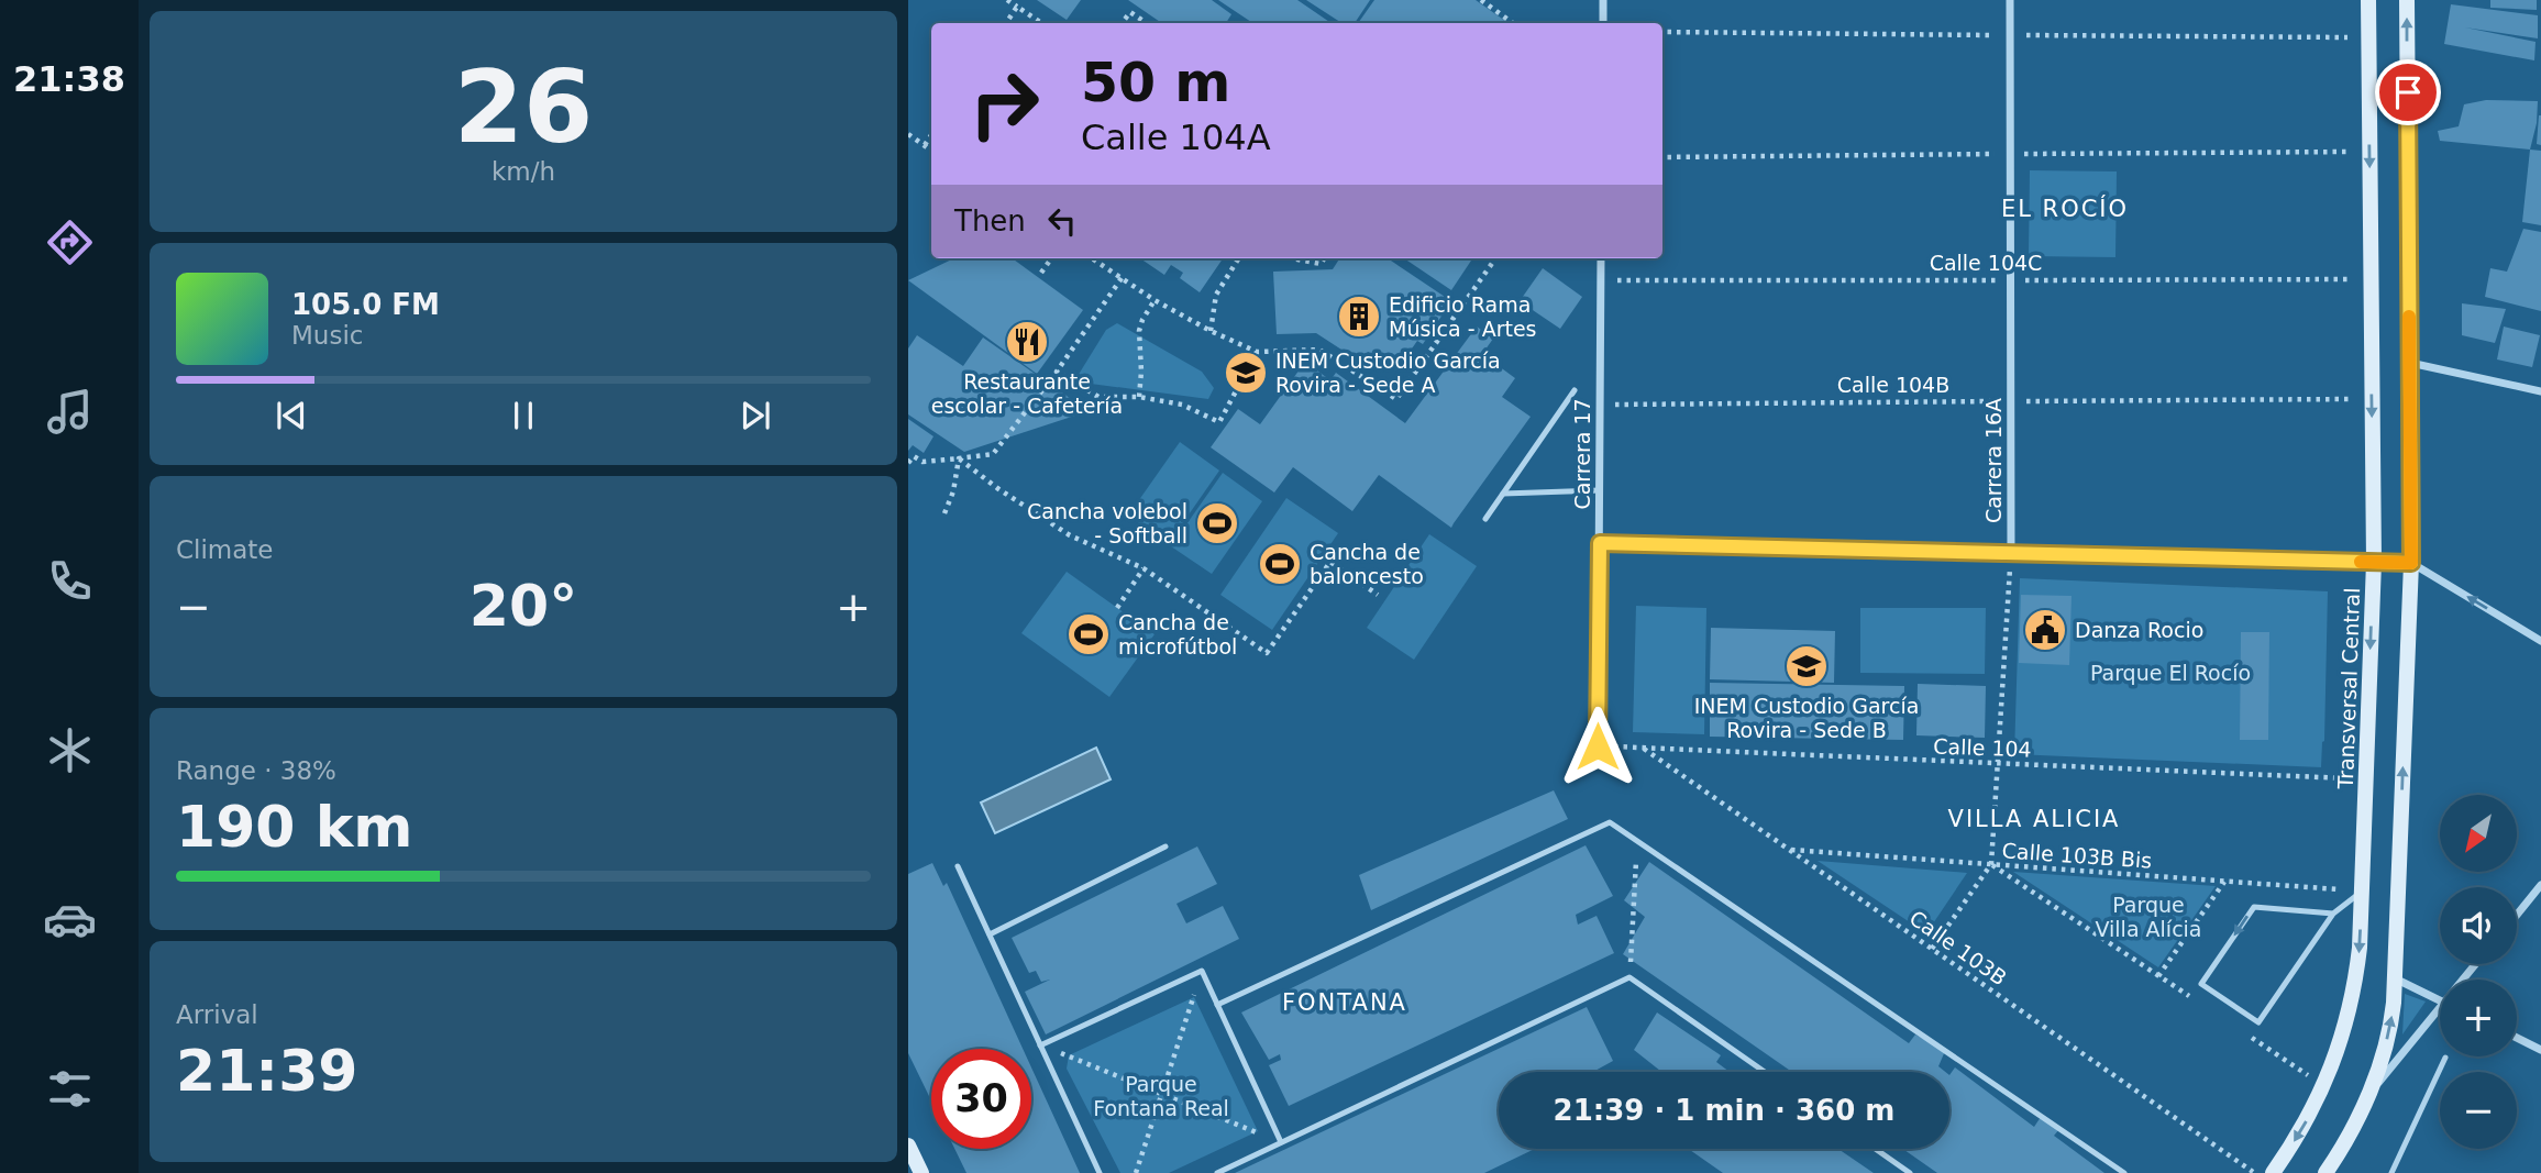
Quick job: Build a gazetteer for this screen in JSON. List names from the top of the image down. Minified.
{"streets":{"main road":["Transversal Central"],"street":["Carrera 17","Carrera 16A"],"path":["Calle 104C","Calle 104B","Calle 104","Calle 103B Bis","Calle 103B"]},"crossings":[["Calle 104C","Carrera 17"],["Calle 104C","Carrera 16A"],["Calle 104C","Transversal Central"],["Calle 104B","Carrera 17"],["Calle 104B","Carrera 16A"],["Calle 104B","Transversal Central"],["Carrera 17","Calle 104"],["Carrera 16A","Calle 104"],["Carrera 16A","Calle 103B Bis"],["Transversal Central","Calle 104"],["Transversal Central","Calle 103B Bis"],["Calle 104","Calle 103B"],["Calle 103B Bis","Calle 103B"]],"districts":["EL ROCÍO","VILLA ALICIA","FONTANA"],"parks":["Parque El Rocío","Parque Villa Alícia","Parque Fontana Real"],"places":{"building":["Edificio Rama Música - Artes"],"restaurant":["Restaurante escolar - Cafetería"],"school or university":["INEM Custodio García Rovira - Sede A","INEM Custodio García Rovira - Sede B"],"sports":["Cancha volebol - Softball","Cancha de baloncesto","Cancha de microfútbol"],"public building":["Danza Rocio"]},"north":"bottom left","page":{"tabs":"21:38","tile":[["26","km/h"],"Climate",["Range · 38%","190 km"],["Arrival","21:39"]],"turn":["50 m","Calle 104A"],"then":"Then","song":["105.0 FM","Music"],"heat":["−","20°","+"],"map_buttons":["+","−"],"limit":"30","trip":"21:39 · 1 min · 360 m"}}
